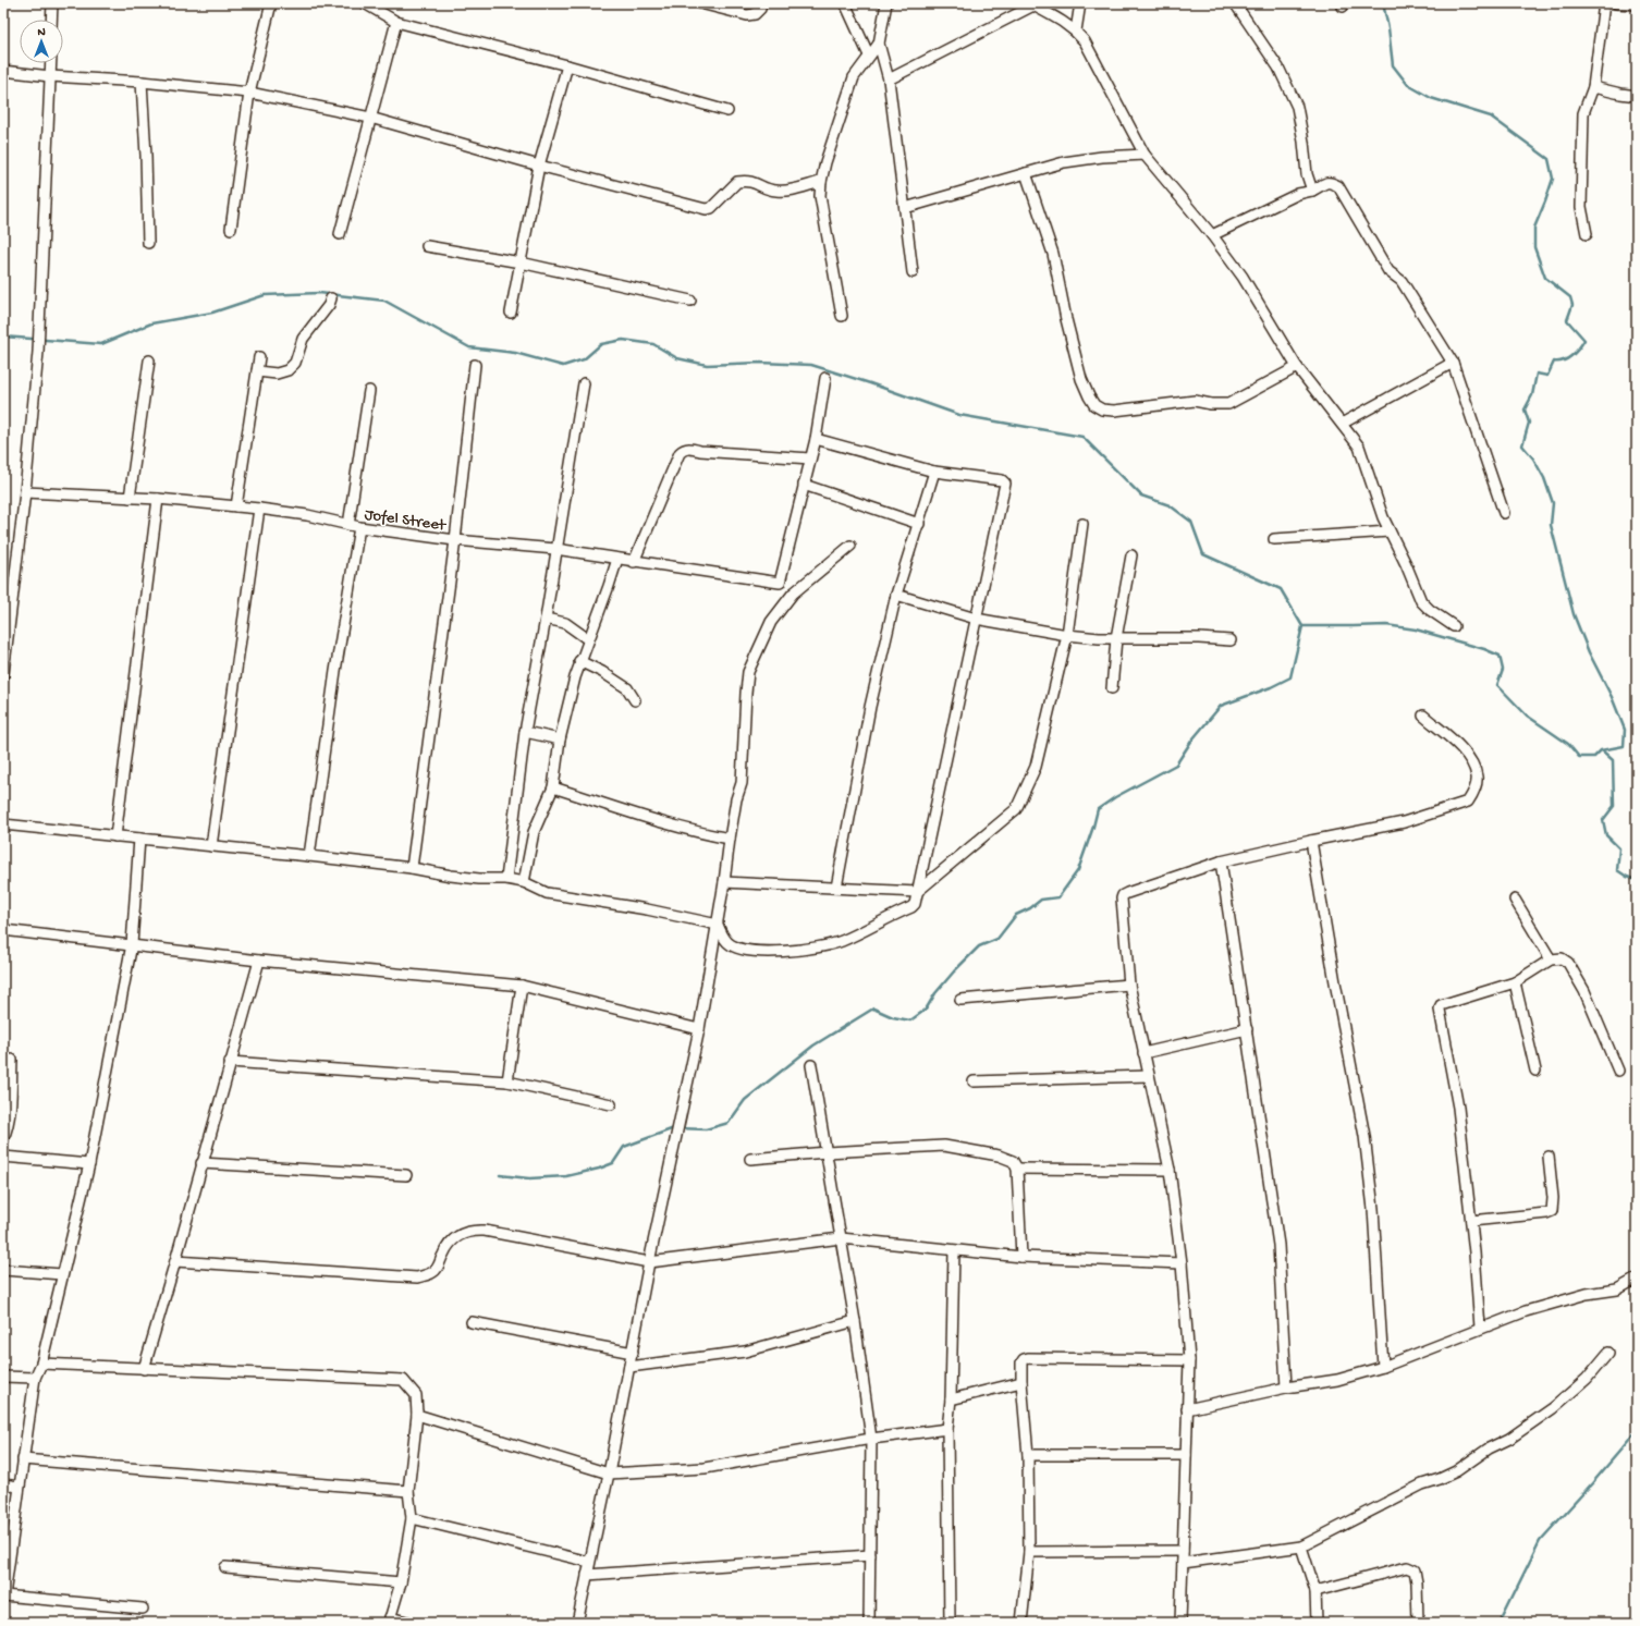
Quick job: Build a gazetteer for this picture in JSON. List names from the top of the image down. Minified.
{"streets":{"street":["Jofel Street"]},"north":"top"}
